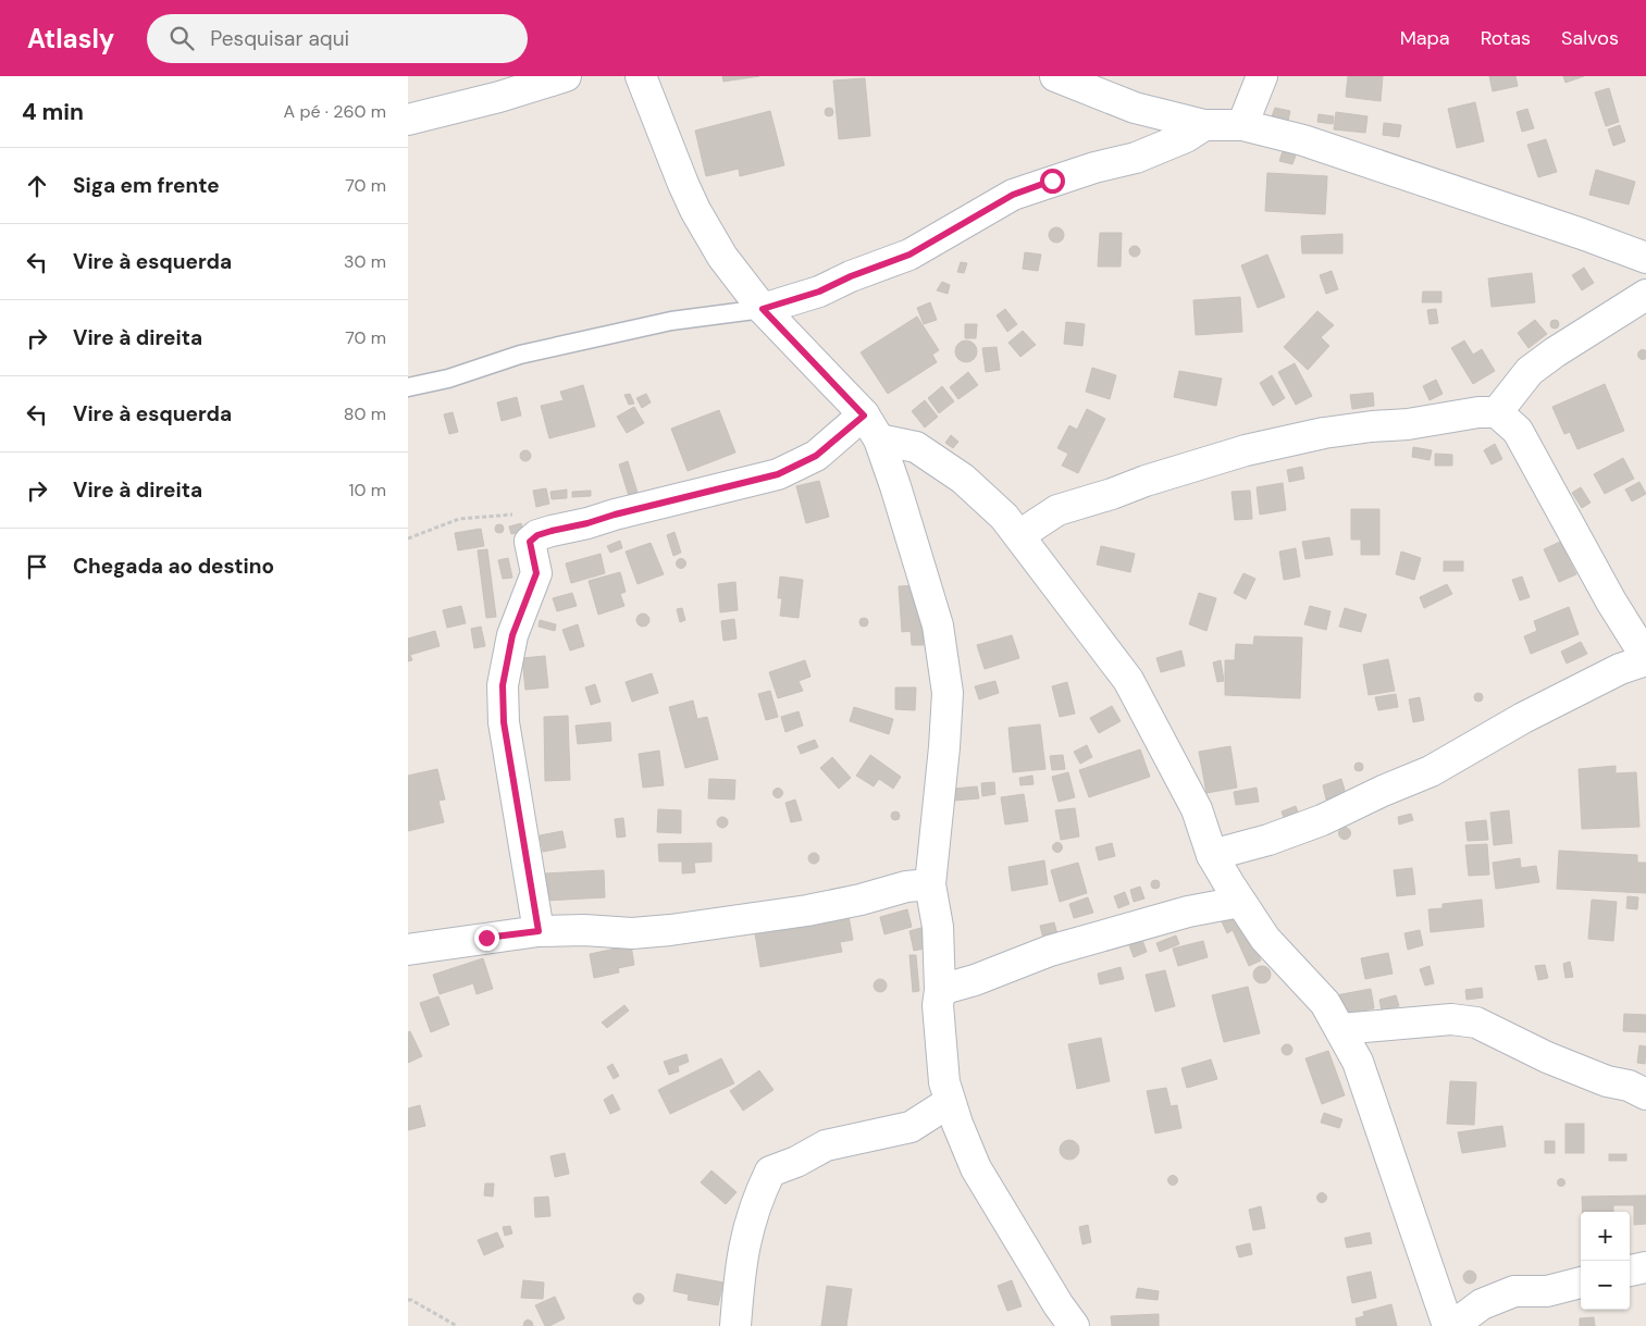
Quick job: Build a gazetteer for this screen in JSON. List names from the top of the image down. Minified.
{"page":{"header":"Atlasly","search":"Pesquisar aqui","nav":["Mapa","Rotas","Salvos"],"heading":["4 min","A pé · 260 m"],"list":[["Siga em frente","70 m"],["Vire à esquerda","30 m"],["Vire à direita","70 m"],["Vire à esquerda","80 m"],["Vire à direita","10 m"],"Chegada ao destino"],"map_buttons":["+","−"]}}
